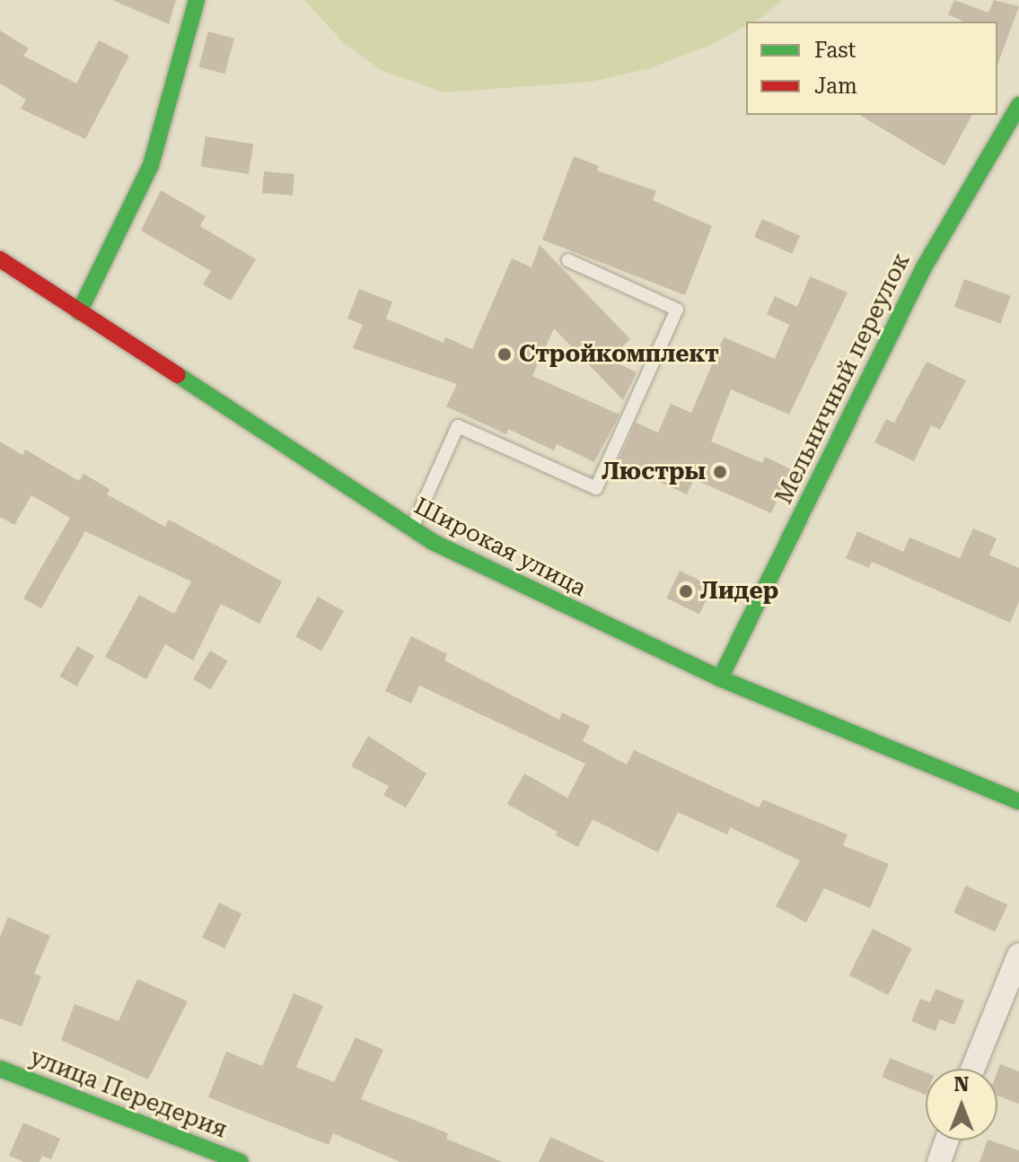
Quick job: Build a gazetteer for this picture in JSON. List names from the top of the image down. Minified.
{"streets":{"street":["Мельничный переулок","Широкая улица","улица Передерия"]},"crossings":[["Мельничный переулок","Широкая улица"]],"places":["Стройкомплект","Люстры","Лидер"],"legend":["Fast","Jam"],"north":"top"}
